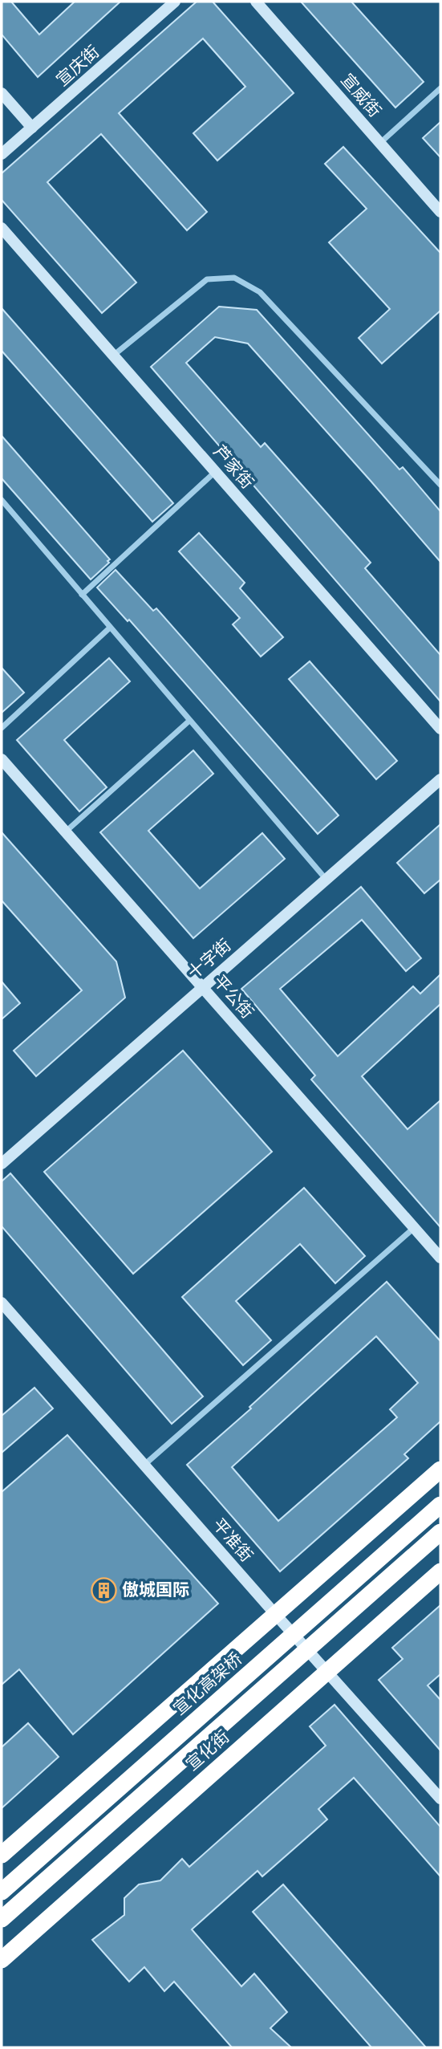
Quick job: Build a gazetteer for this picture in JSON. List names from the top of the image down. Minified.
{"streets":{"highway":["宣化高架桥","宣化街"],"street":["宣庆街","宣威街","芦家街","十字街","平公街","平准街"]},"crossings":[["十字街","平公街"],["平准街","宣化街"]],"places":{"building":["傲城国际"]}}
